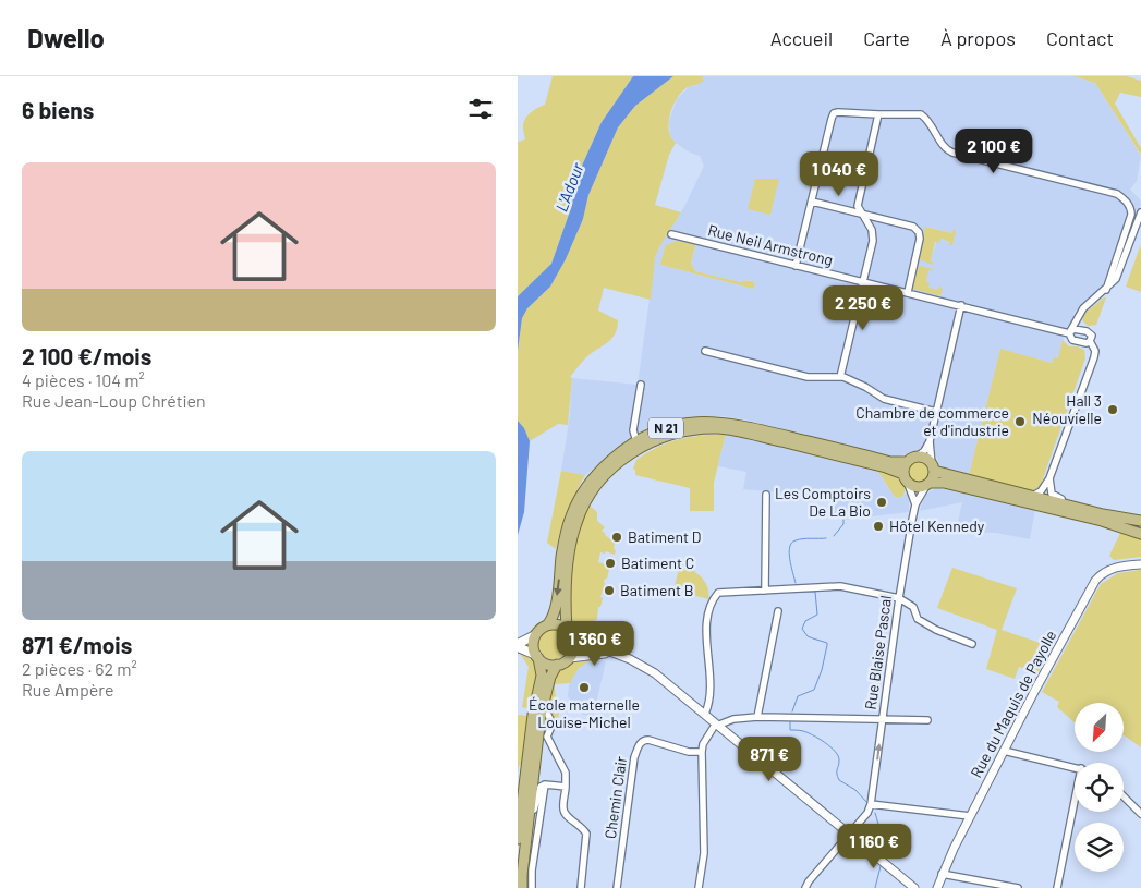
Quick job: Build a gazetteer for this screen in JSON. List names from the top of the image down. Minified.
{"streets":{"main road":["N 21"],"street":["Rue Neil Armstrong","Rue Blaise Pascal","Rue du Maquis de Payolle","Chemin Clair"]},"crossings":[["N 21","Rue Blaise Pascal"]],"water":["L'Adour"],"places":["Hall 3 Néouvielle","Chambre de commerce et d'industrie","Les Comptoirs De La Bio","Hôtel Kennedy","Batiment D","Batiment C","Batiment B","École maternelle Louise-Michel"],"north":"bottom left","page":{"header":"Dwello","nav":["Accueil","Carte","À propos","Contact"],"heading":"6 biens","price":["2 100 €","1 040 €","2 250 €","1 360 €","871 €","1 160 €"],"list":[{"name":"2 100 €/mois","note":"4 pièces · 104 m² · Rue Jean-Loup Chrétien"},{"name":"871 €/mois","note":"2 pièces · 62 m² · Rue Ampère"}]}}
